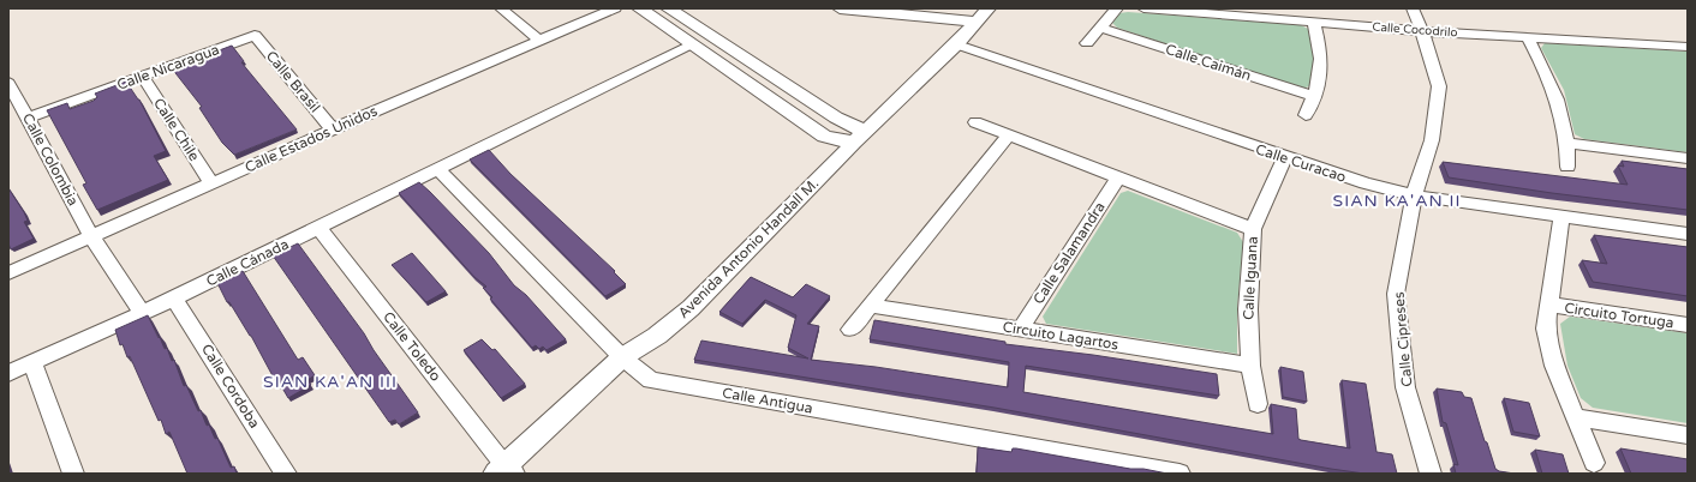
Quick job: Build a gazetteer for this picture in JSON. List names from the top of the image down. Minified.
{"streets":{"street":["Calle Cocodrilo","Calle Caimán","Calle Nicaragua","Calle Brasil","Calle Chile","Calle Estados Unidos","Calle Colombia","Calle Curacao","Avenida Antonio Handall M.","Calle Salamandra","Calle Cánada","Calle Iguana","Circuito Tortuga","Circuito Lagartos","Calle Cipreses","Calle Toledo","Calle Cordoba","Calle Antigua"]},"crossings":[["Calle Cocodrilo","Calle Cipreses"],["Calle Nicaragua","Calle Brasil"],["Calle Nicaragua","Calle Chile"],["Calle Nicaragua","Calle Colombia"],["Calle Brasil","Calle Estados Unidos"],["Calle Chile","Calle Estados Unidos"],["Calle Estados Unidos","Calle Colombia"],["Calle Colombia","Calle Cánada"],["Calle Curacao","Avenida Antonio Handall M."],["Calle Curacao","Calle Iguana"],["Calle Curacao","Circuito Tortuga"],["Calle Curacao","Calle Cipreses"],["Avenida Antonio Handall M.","Calle Toledo"],["Avenida Antonio Handall M.","Calle Antigua"],["Calle Salamandra","Circuito Lagartos"],["Calle Cánada","Calle Toledo"],["Calle Cánada","Calle Cordoba"],["Calle Cánada","Calle Antigua"],["Calle Iguana","Circuito Lagartos"]],"districts":["SIAN KA'AN II","SIAN KA'AN III"]}
